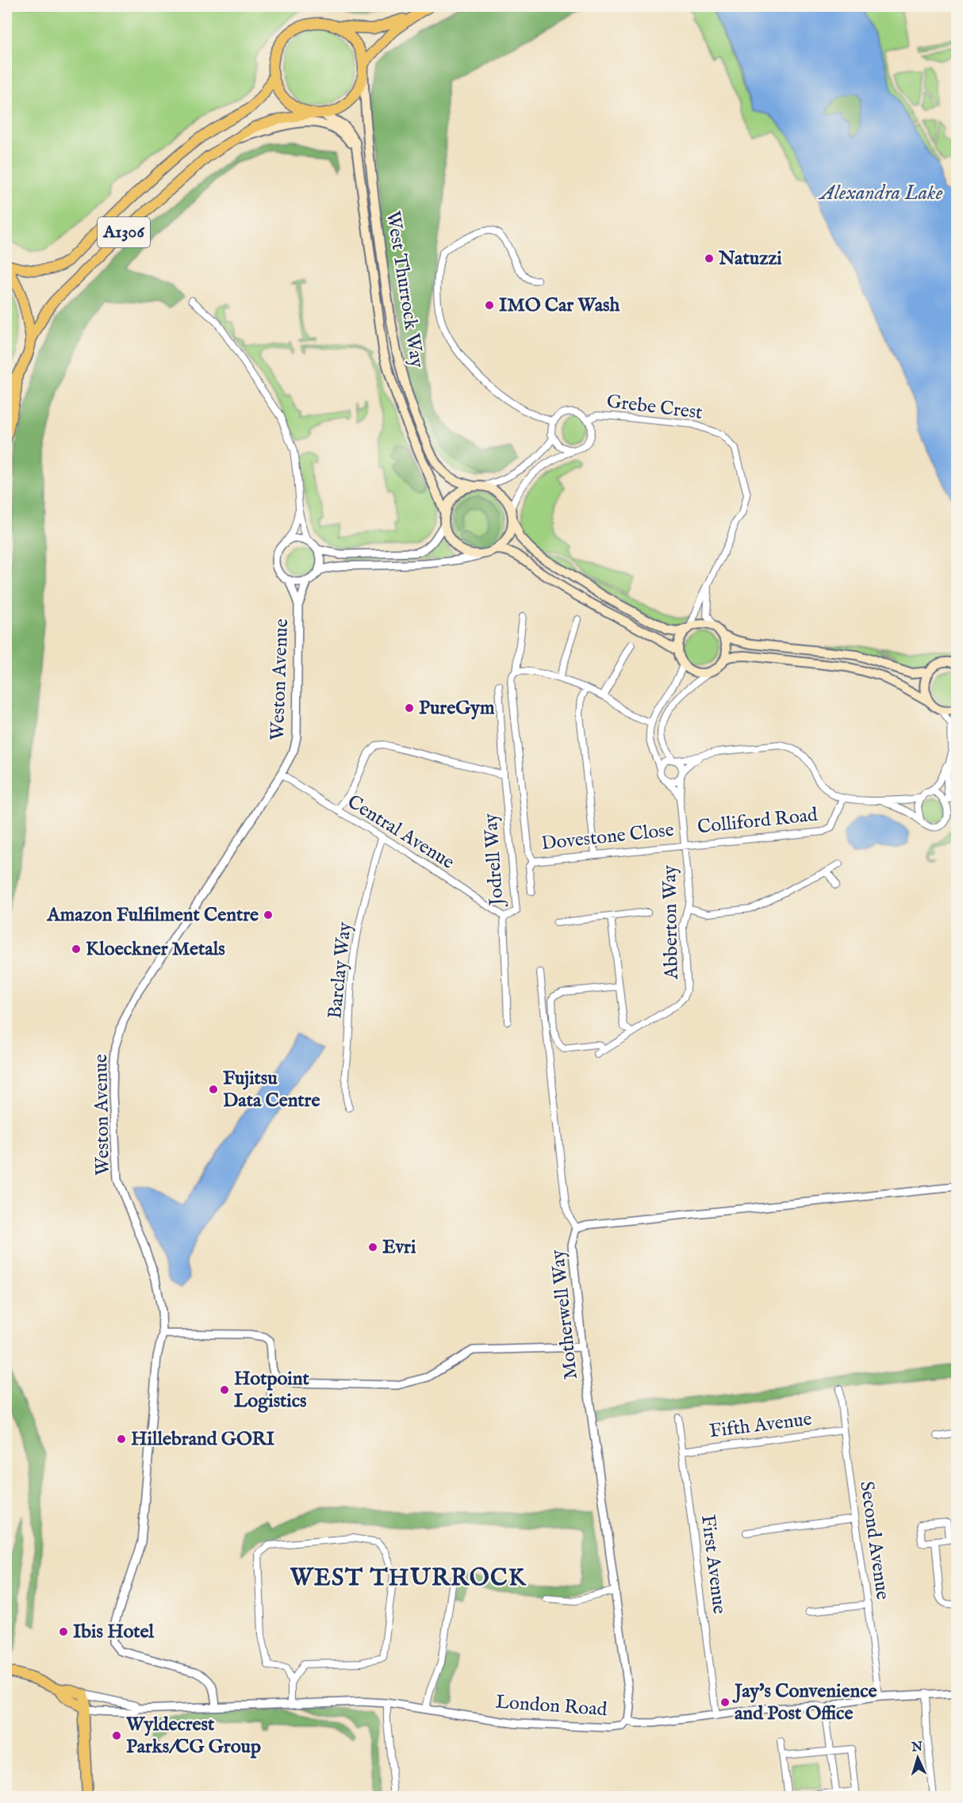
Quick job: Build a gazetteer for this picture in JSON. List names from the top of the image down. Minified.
{"streets":{"main road":["A1306","West Thurrock Way","London Road"],"street":["Grebe Crest","Weston Avenue","Colliford Road","Central Avenue","Dovestone Close","Jodrell Way","Abberton Way","Barclay Way","Motherwell Way","Fifth Avenue","Second Avenue","First Avenue"]},"crossings":[["A1306","West Thurrock Way"],["Weston Avenue","Central Avenue"],["Weston Avenue","London Road"],["Colliford Road","Dovestone Close"],["Colliford Road","Abberton Way"],["Central Avenue","Jodrell Way"],["Central Avenue","Barclay Way"],["Dovestone Close","Abberton Way"],["Motherwell Way","London Road"],["Fifth Avenue","Second Avenue"],["Fifth Avenue","First Avenue"],["Second Avenue","London Road"],["First Avenue","London Road"]],"districts":["WEST THURROCK"],"water":["Alexandra Lake"],"places":["Natuzzi","IMO Car Wash","PureGym","Amazon Fulfilment Centre","Kloeckner Metals","Fujitsu Data Centre","Evri","Hotpoint Logistics","Hillebrand GORI","Ibis Hotel","Jay's Convenience and Post Office","Wyldecrest Parks/CG Group"],"north":"top"}
